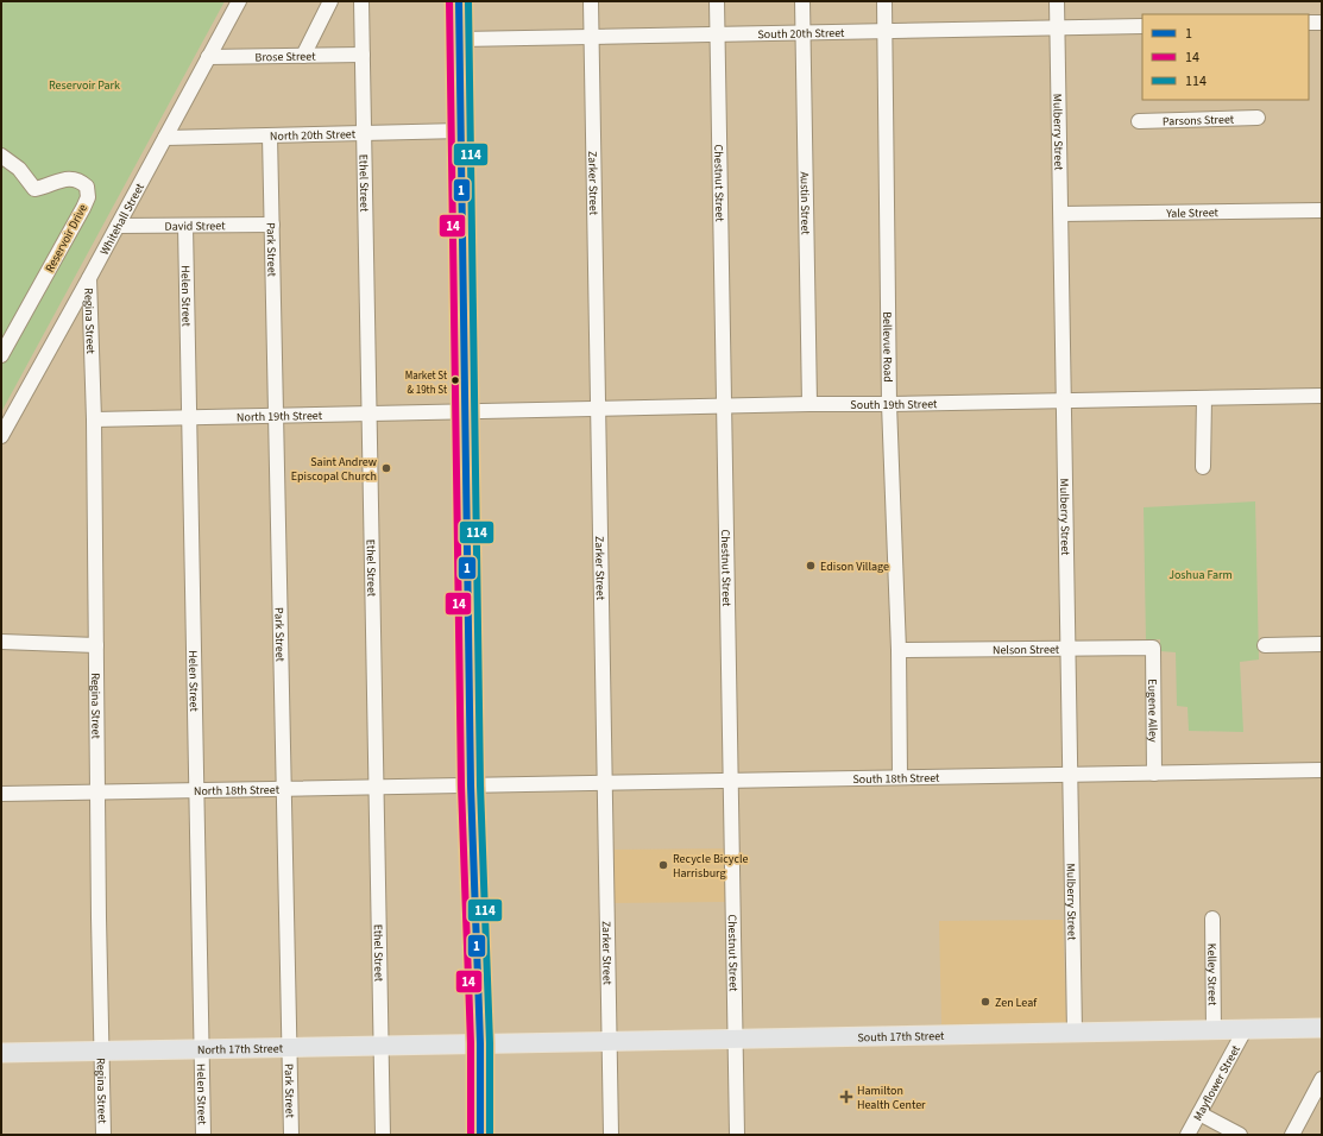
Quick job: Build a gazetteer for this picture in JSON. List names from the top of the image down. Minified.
{"streets":{"main road":["South 17th Street","North 17th Street"],"street":["South 20th Street","Brose Street","Parsons Street","Mulberry Street","North 20th Street","Ethel Street","Zarker Street","Chestnut Street","Austin Street","Yale Street","Whitehall Street","David Street","Reservoir Drive","Park Street","Helen Street","Regina Street","Bellevue Road","South 19th Street","North 19th Street","Nelson Street","Eugene Alley","South 18th Street","North 18th Street","Kelley Street","Mayflower Street"]},"crossings":[["South 20th Street","Mulberry Street"],["South 20th Street","Zarker Street"],["South 20th Street","Chestnut Street"],["South 20th Street","Austin Street"],["South 20th Street","Bellevue Road"],["Brose Street","Ethel Street"],["Brose Street","Whitehall Street"],["Mulberry Street","Yale Street"],["Mulberry Street","South 19th Street"],["Mulberry Street","Nelson Street"],["Mulberry Street","South 18th Street"],["Mulberry Street","South 17th Street"],["North 20th Street","Ethel Street"],["North 20th Street","Whitehall Street"],["North 20th Street","Park Street"],["Ethel Street","North 19th Street"],["Ethel Street","North 18th Street"],["Ethel Street","North 17th Street"],["Zarker Street","South 19th Street"],["Zarker Street","South 18th Street"],["Zarker Street","South 17th Street"],["Chestnut Street","South 19th Street"],["Chestnut Street","South 18th Street"],["Chestnut Street","South 17th Street"],["Austin Street","South 19th Street"],["Whitehall Street","David Street"],["Whitehall Street","Regina Street"],["David Street","Park Street"],["David Street","Helen Street"],["Park Street","North 19th Street"],["Park Street","North 18th Street"],["Park Street","North 17th Street"],["Helen Street","North 19th Street"],["Helen Street","North 18th Street"],["Helen Street","North 17th Street"],["Regina Street","North 19th Street"],["Regina Street","North 18th Street"],["Regina Street","North 17th Street"],["Bellevue Road","South 19th Street"],["Bellevue Road","Nelson Street"],["Bellevue Road","South 18th Street"],["South 19th Street","North 19th Street"],["Nelson Street","Eugene Alley"],["Eugene Alley","South 18th Street"],["South 18th Street","North 18th Street"],["Kelley Street","South 17th Street"],["South 17th Street","North 17th Street"],["South 17th Street","Mayflower Street"]],"parks":["Reservoir Park","Joshua Farm"],"places":{"other":["Market St & 19th St","Saint Andrew Episcopal Church","Edison Village","Recycle Bicycle Harrisburg","Zen Leaf"],"health":["Hamilton Health Center"]},"lines":["transit line 1","transit line 14","transit line 114"],"legend":["1","14","114"]}
